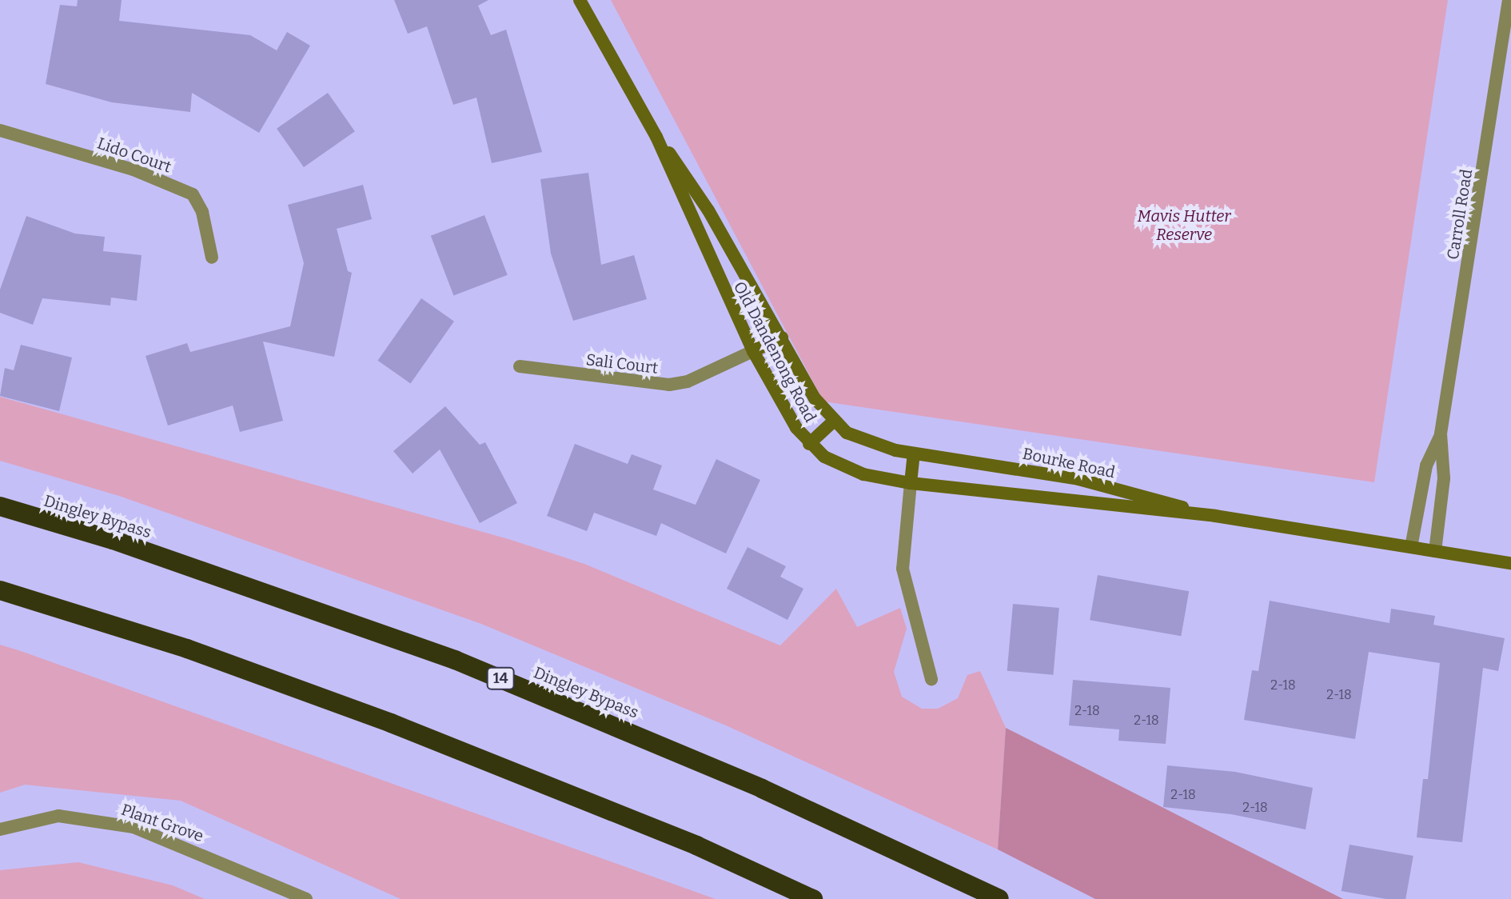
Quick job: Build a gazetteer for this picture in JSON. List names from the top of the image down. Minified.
{"streets":{"highway":["Dingley Bypass","14"],"main road":["Old Dandenong Road","Bourke Road"],"street":["Lido Court","Carroll Road","Sali Court","Plant Grove"]},"crossings":[["Carroll Road","Bourke Road"],["Old Dandenong Road","Sali Court"],["Old Dandenong Road","Bourke Road"]],"parks":["Mavis Hutter Reserve"],"house_numbers":["2-18","2-18","2-18","2-18","2-18","2-18"]}
